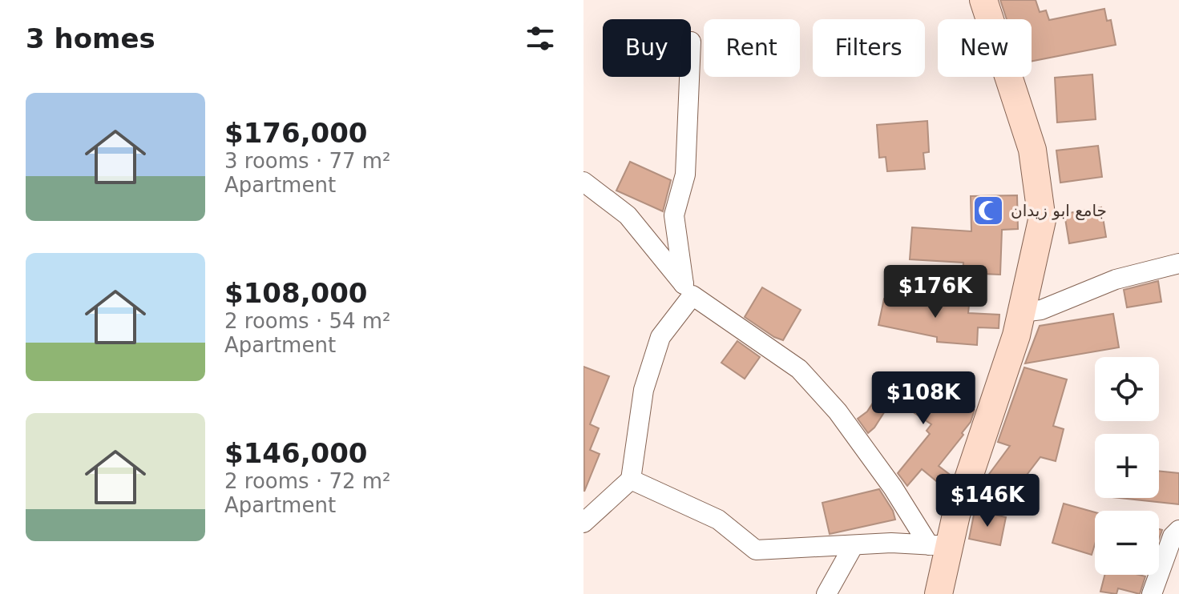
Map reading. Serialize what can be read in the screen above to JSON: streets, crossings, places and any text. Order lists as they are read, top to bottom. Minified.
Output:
{"places":{"mosque":["جامع ابو زيدان"]},"page":{"heading":"3 homes","chip":["Buy","Rent","Filters","New"],"list":[{"name":"$176,000","note":"3 rooms · 77 m² · Apartment"},{"name":"$108,000","note":"2 rooms · 54 m² · Apartment"},{"name":"$146,000","note":"2 rooms · 72 m² · Apartment"}],"price":["$176K","$108K","$146K"],"map_buttons":["+","−"]}}
